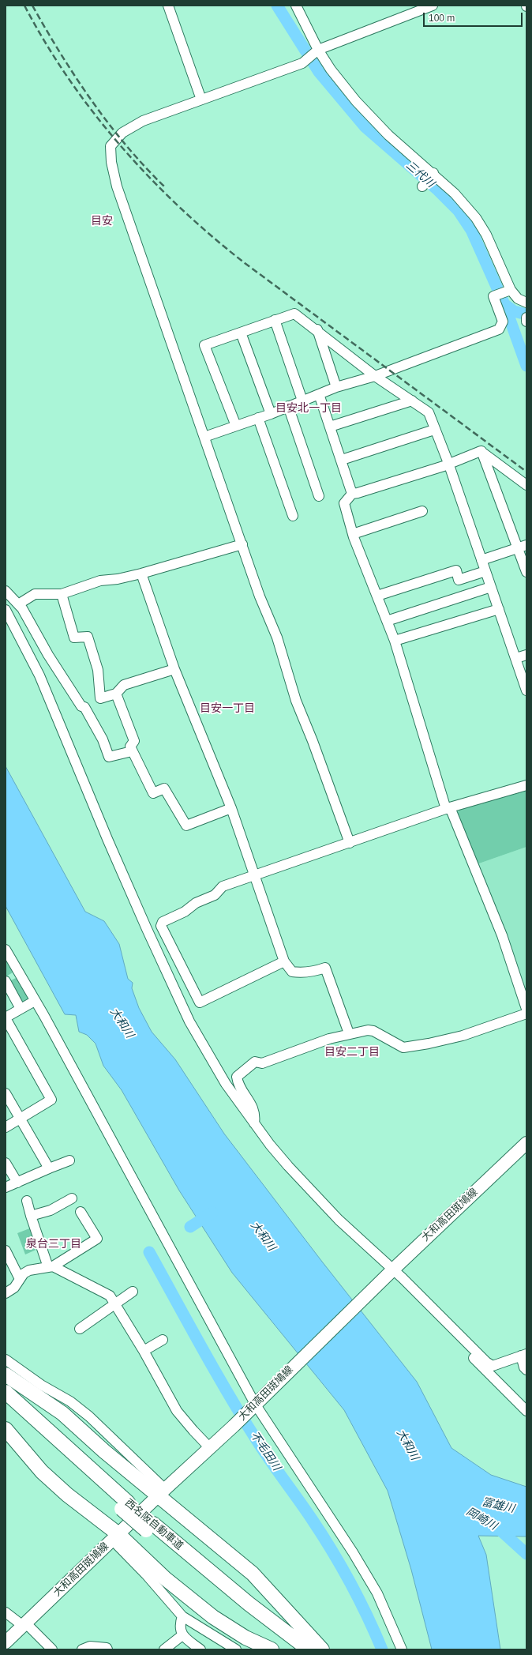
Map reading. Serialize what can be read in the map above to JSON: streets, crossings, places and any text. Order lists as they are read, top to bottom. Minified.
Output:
{"streets":{"highway":["西名阪自動車道"],"main road":["大和高田斑鳩線"]},"districts":["目安","目安北一丁目","目安一丁目","目安二丁目","泉台三丁目"],"water":["三代川","大和川","不毛田川","富雄川","岡崎川"],"scale_bar":"100 m"}
